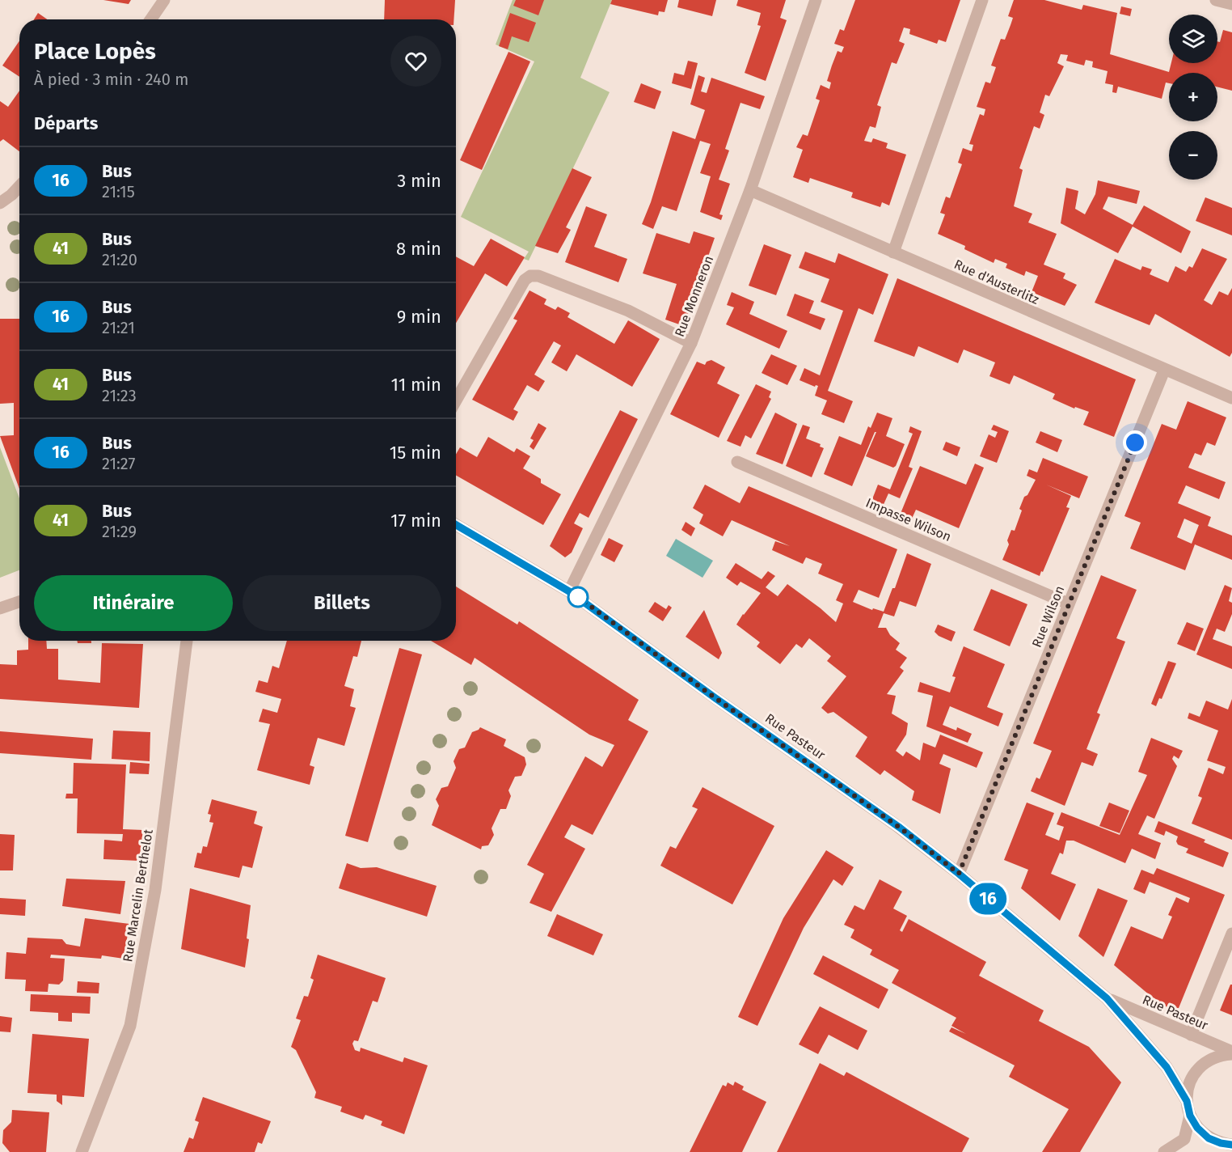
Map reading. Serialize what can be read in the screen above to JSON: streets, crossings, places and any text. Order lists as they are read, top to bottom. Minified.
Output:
{"streets":{"street":["Rue d'Austerlitz","Rue Monneron","Impasse Wilson","Rue Wilson","Rue Pasteur","Rue Marcelin Berthelot"]},"crossings":[["Rue d'Austerlitz","Rue Monneron"],["Rue d'Austerlitz","Rue Wilson"],["Rue Monneron","Rue Pasteur"],["Impasse Wilson","Rue Wilson"],["Rue Wilson","Rue Pasteur"]],"lines":["bus line 16"],"page":{"on_map":"16","map_buttons":["+","−"],"heading":[["Place Lopès","À pied · 3 min · 240 m"],"Départs"],"list":[{"mark":"16","name":"Bus","note":"21:15","value":"3 min"},{"mark":"41","name":"Bus","note":"21:20","value":"8 min"},{"mark":"16","name":"Bus","note":"21:21","value":"9 min"},{"mark":"41","name":"Bus","note":"21:23","value":"11 min"},{"mark":"16","name":"Bus","note":"21:27","value":"15 min"},{"mark":"41","name":"Bus","note":"21:29","value":"17 min"}],"buttons":["Itinéraire","Billets"]}}
